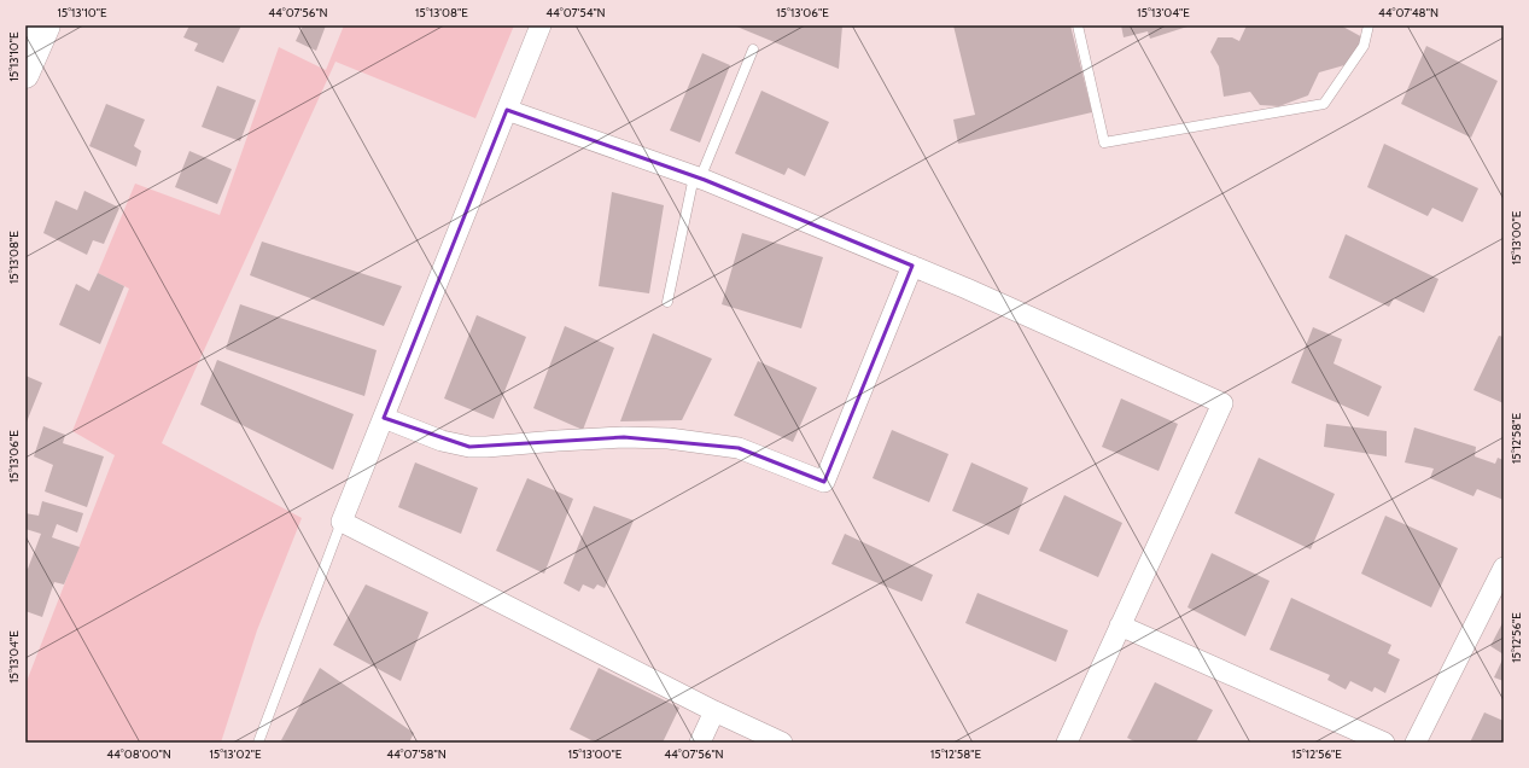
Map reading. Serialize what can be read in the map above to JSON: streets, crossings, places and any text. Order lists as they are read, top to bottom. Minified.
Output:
{"coordinates":["15°13'10\"E","44°07'56\"N","15°13'08\"E","44°07'54\"N","15°13'06\"E","15°13'04\"E","44°07'48\"N","15°13'00\"E","15°12'58\"E","15°12'56\"E","44°08'00\"N","15°13'02\"E","44°07'58\"N"]}
